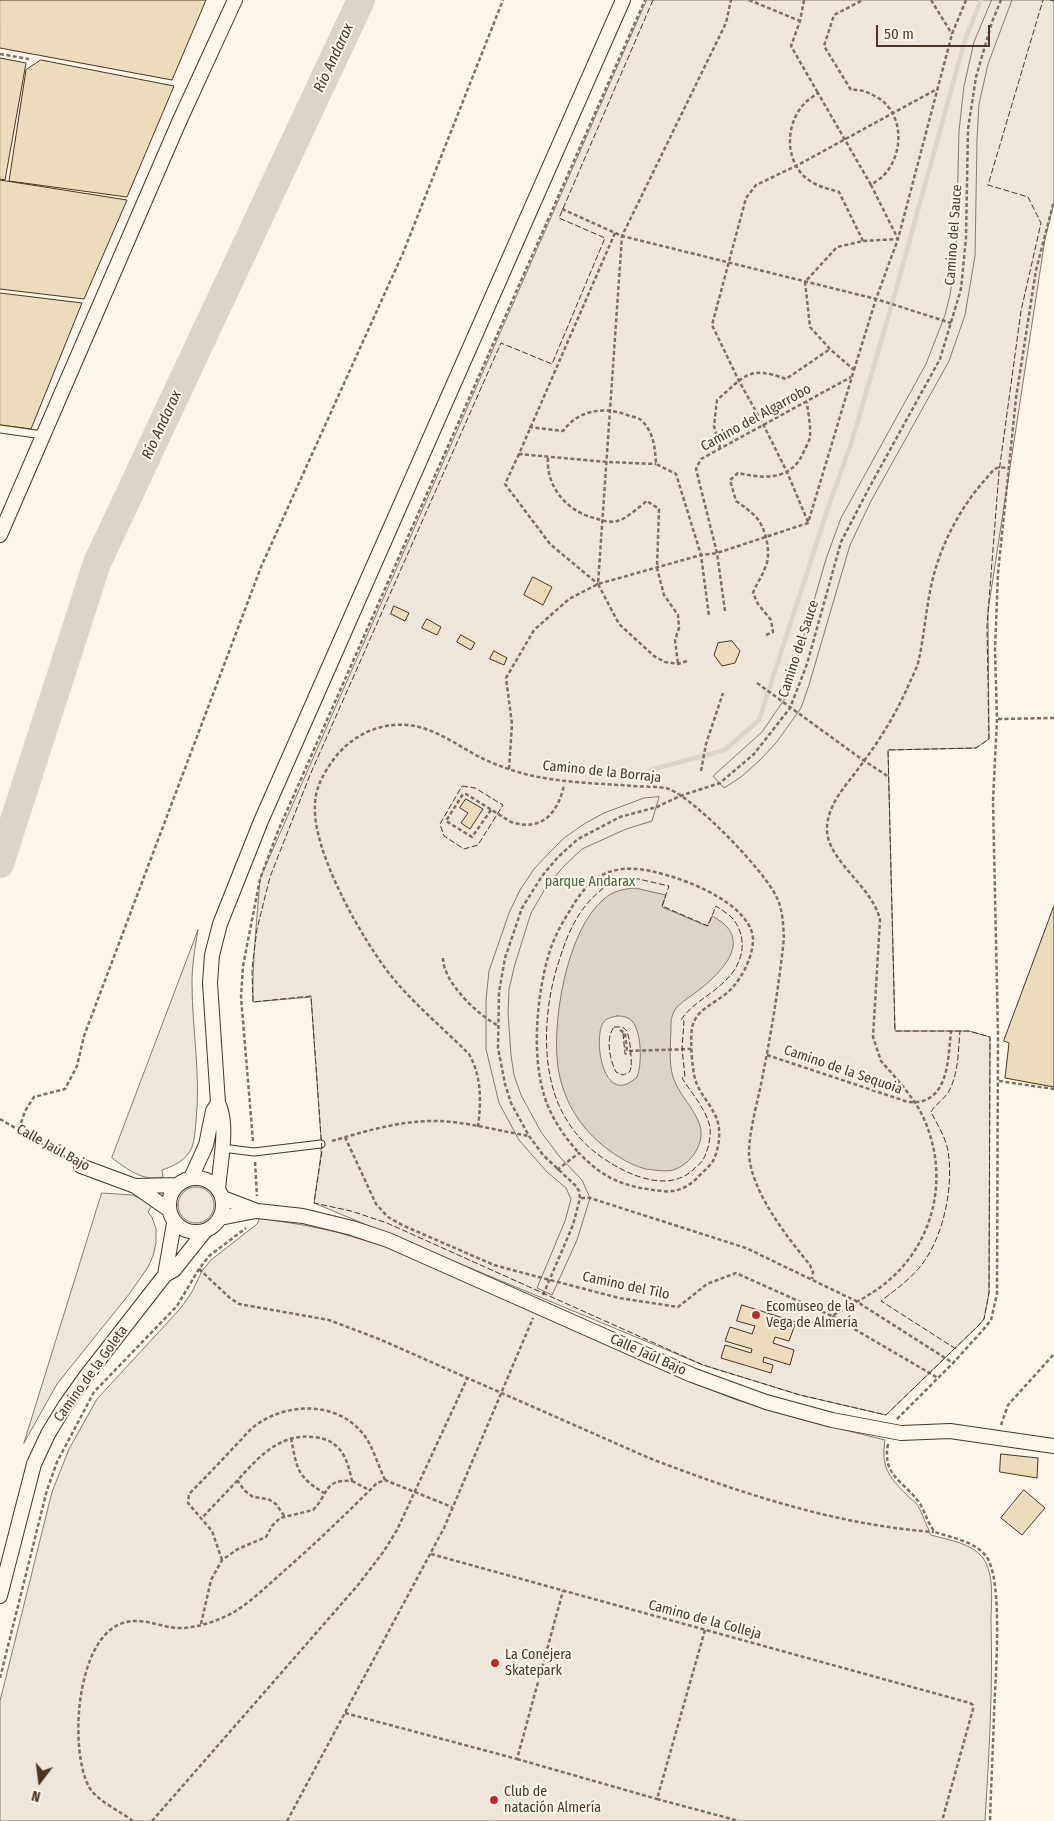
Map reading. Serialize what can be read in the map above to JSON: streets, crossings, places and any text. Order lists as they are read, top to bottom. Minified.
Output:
{"streets":{"street":["Calle Jaúl Bajo","Camino de la Goleta"],"path":["Camino del Sauce","Camino del Algarrobo","Camino de la Borraja","Camino de la Sequoia","Camino del Tilo","Camino de la Colleja"]},"crossings":[["Camino del Sauce","Camino de la Borraja"],["Camino de la Borraja","Camino de la Sequoia"],["Calle Jaúl Bajo","Camino de la Goleta"]],"water":["Río Andarax"],"parks":["parque Andarax"],"places":["Ecomuseo de la Vega de Almería","La Conejera Skatepark","Club de natación Almería"],"scale_bar":"50 m","north":"bottom"}
